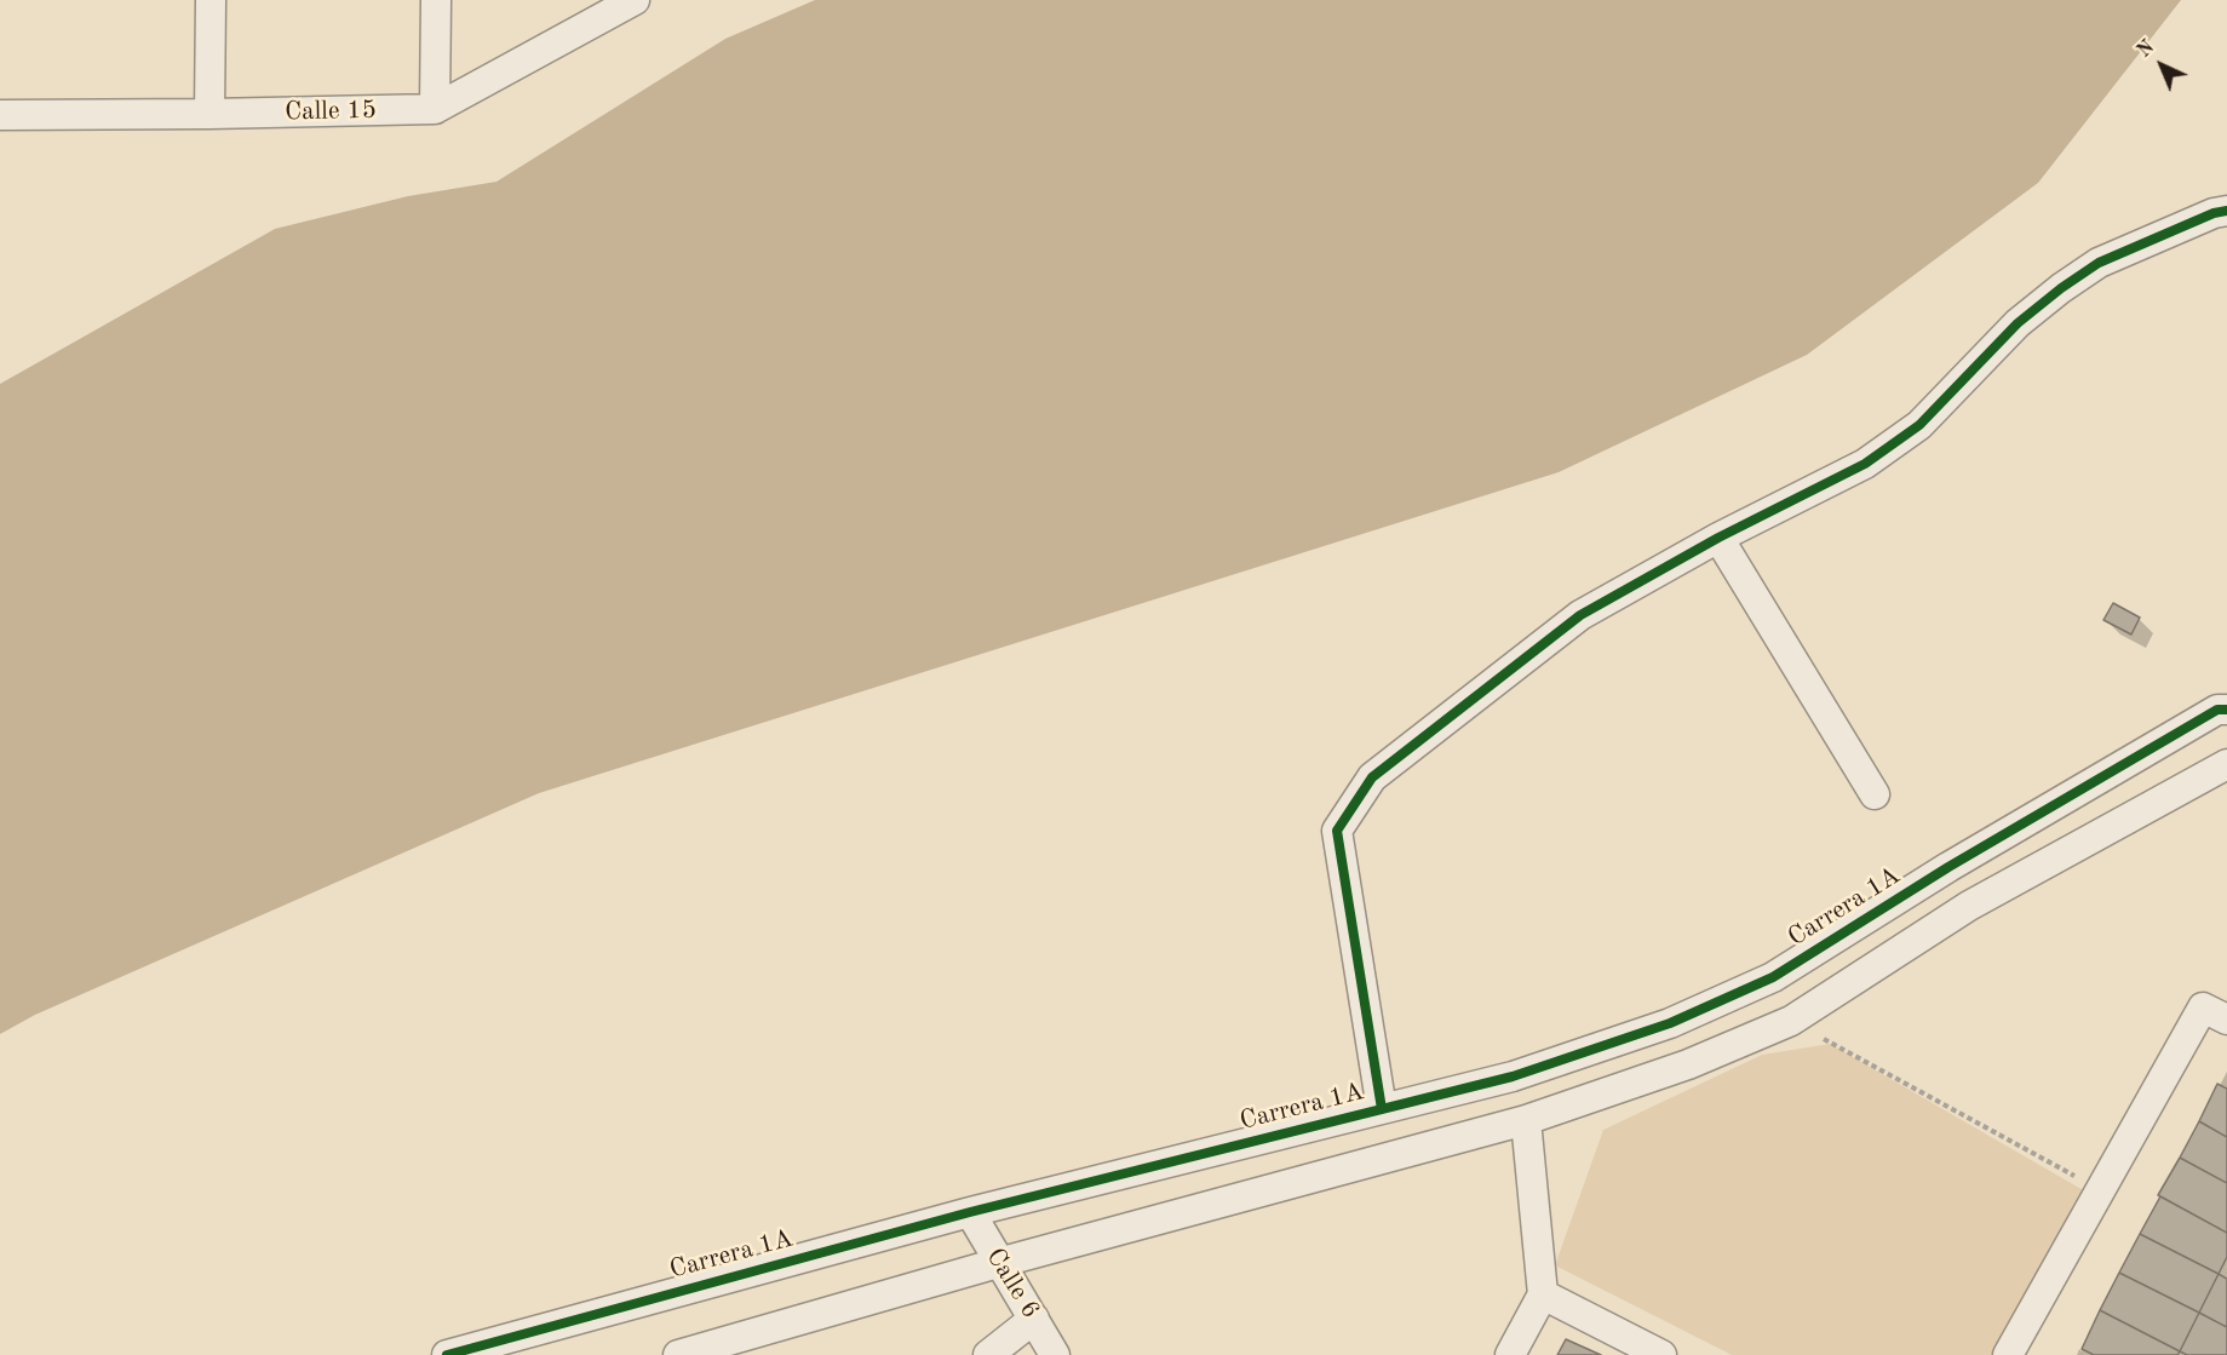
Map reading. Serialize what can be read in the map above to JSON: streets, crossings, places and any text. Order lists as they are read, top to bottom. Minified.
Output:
{"streets":{"street":["Calle 15","Carrera 1A","Calle 6"]},"crossings":[["Carrera 1A","Calle 6"]],"north":"top left"}
